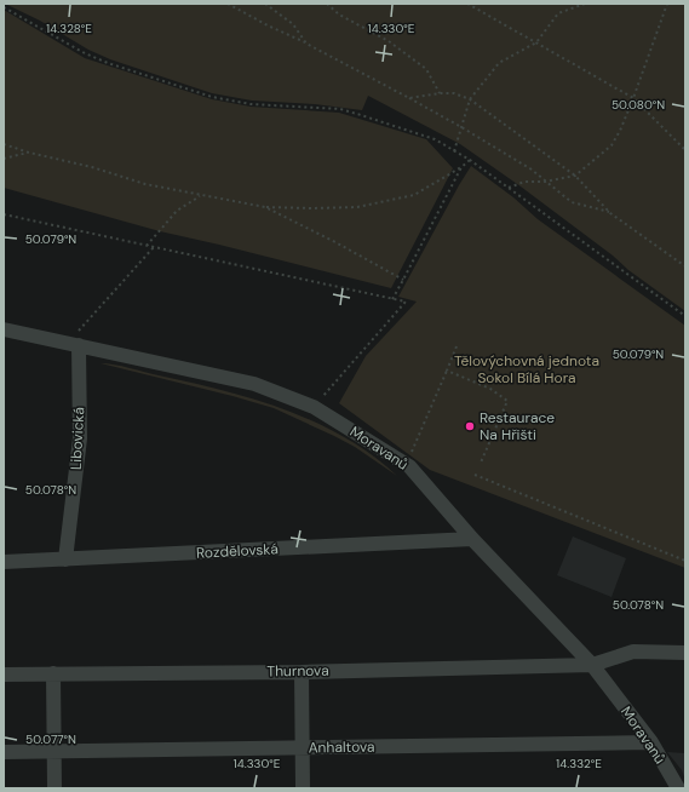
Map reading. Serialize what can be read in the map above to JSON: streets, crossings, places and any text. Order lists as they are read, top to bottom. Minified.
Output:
{"streets":{"street":["Libovická","Moravanů","Rozdělovská","Thurnova","Anhaltova"]},"crossings":[["Libovická","Moravanů"],["Libovická","Rozdělovská"],["Moravanů","Rozdělovská"],["Moravanů","Thurnova"],["Moravanů","Anhaltova"]],"parks":["Tělovýchovná jednota Sokol Bílá Hora"],"places":["Restaurace Na Hřišti"],"coordinates":["14.328°E","14.330°E","50.080°N","50.079°N","50.078°N","50.077°N","14.332°E"]}
